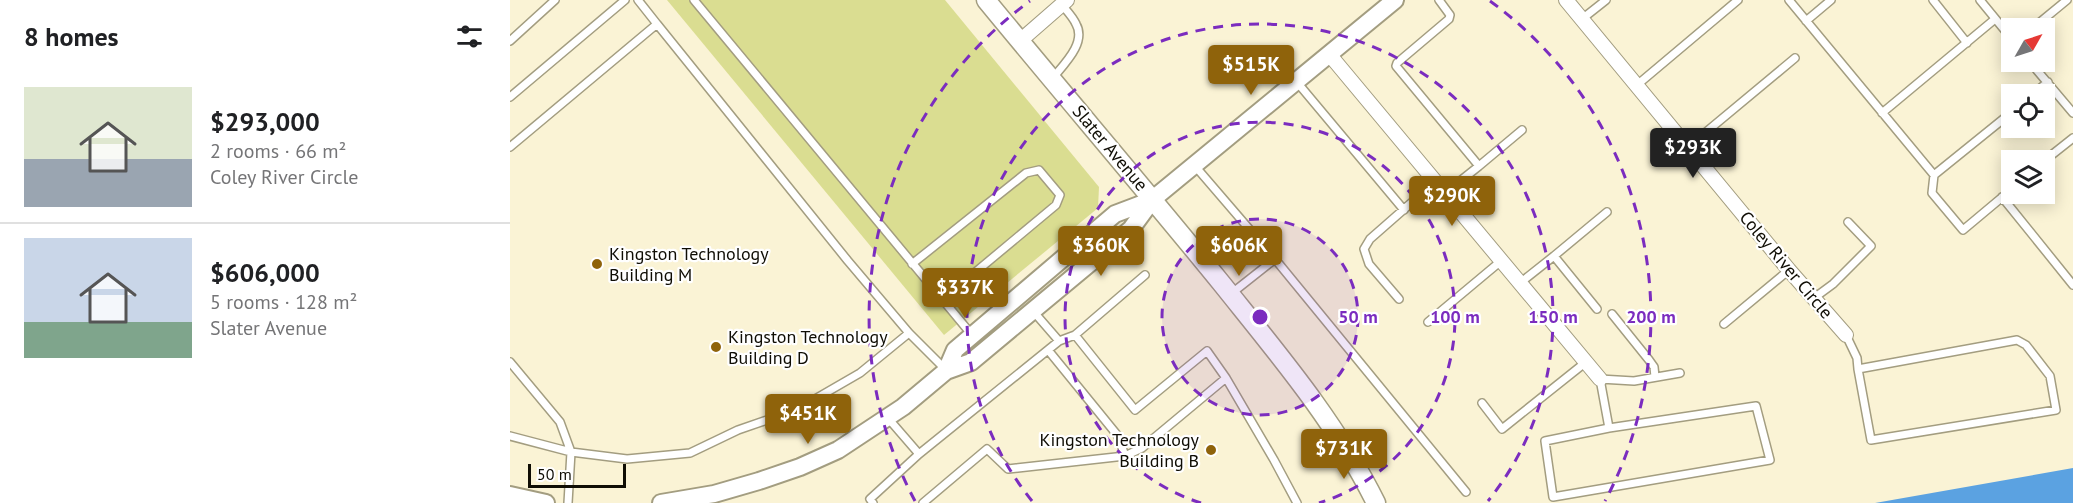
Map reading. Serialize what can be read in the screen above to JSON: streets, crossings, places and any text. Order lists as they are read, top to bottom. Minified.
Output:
{"streets":{"main road":["Slater Avenue"],"street":["Coley River Circle"]},"places":["Kingston Technology Building M","Kingston Technology Building D","Kingston Technology Building B"],"scale_bar":"50 m","north":"top right","page":{"heading":"8 homes","price":["$515K","$293K","$290K","$360K","$606K","$337K","$451K","$731K"],"list":[{"name":"$293,000","note":"2 rooms · 66 m² · Coley River Circle"},{"name":"$606,000","note":"5 rooms · 128 m² · Slater Avenue"}],"scale":"50 m"},"rings":["50 m","100 m","150 m","200 m"]}
